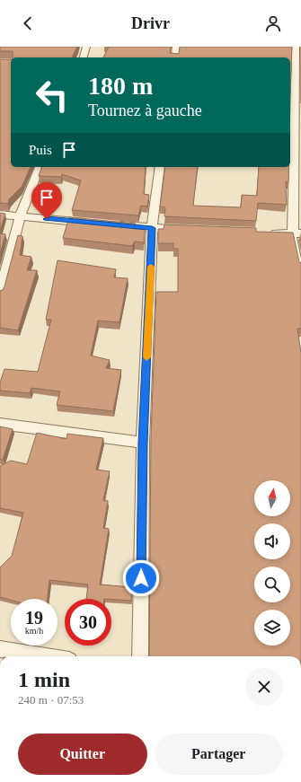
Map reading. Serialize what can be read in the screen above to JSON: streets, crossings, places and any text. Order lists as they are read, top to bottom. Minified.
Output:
{"north":"top","page":{"header":"Drivr","turn":["180 m","Tournez à gauche"],"then":"Puis","speed":"19 km/h","limit":"30","heading":["1 min","240 m · 07:53"],"buttons":["Quitter","Partager"]}}
